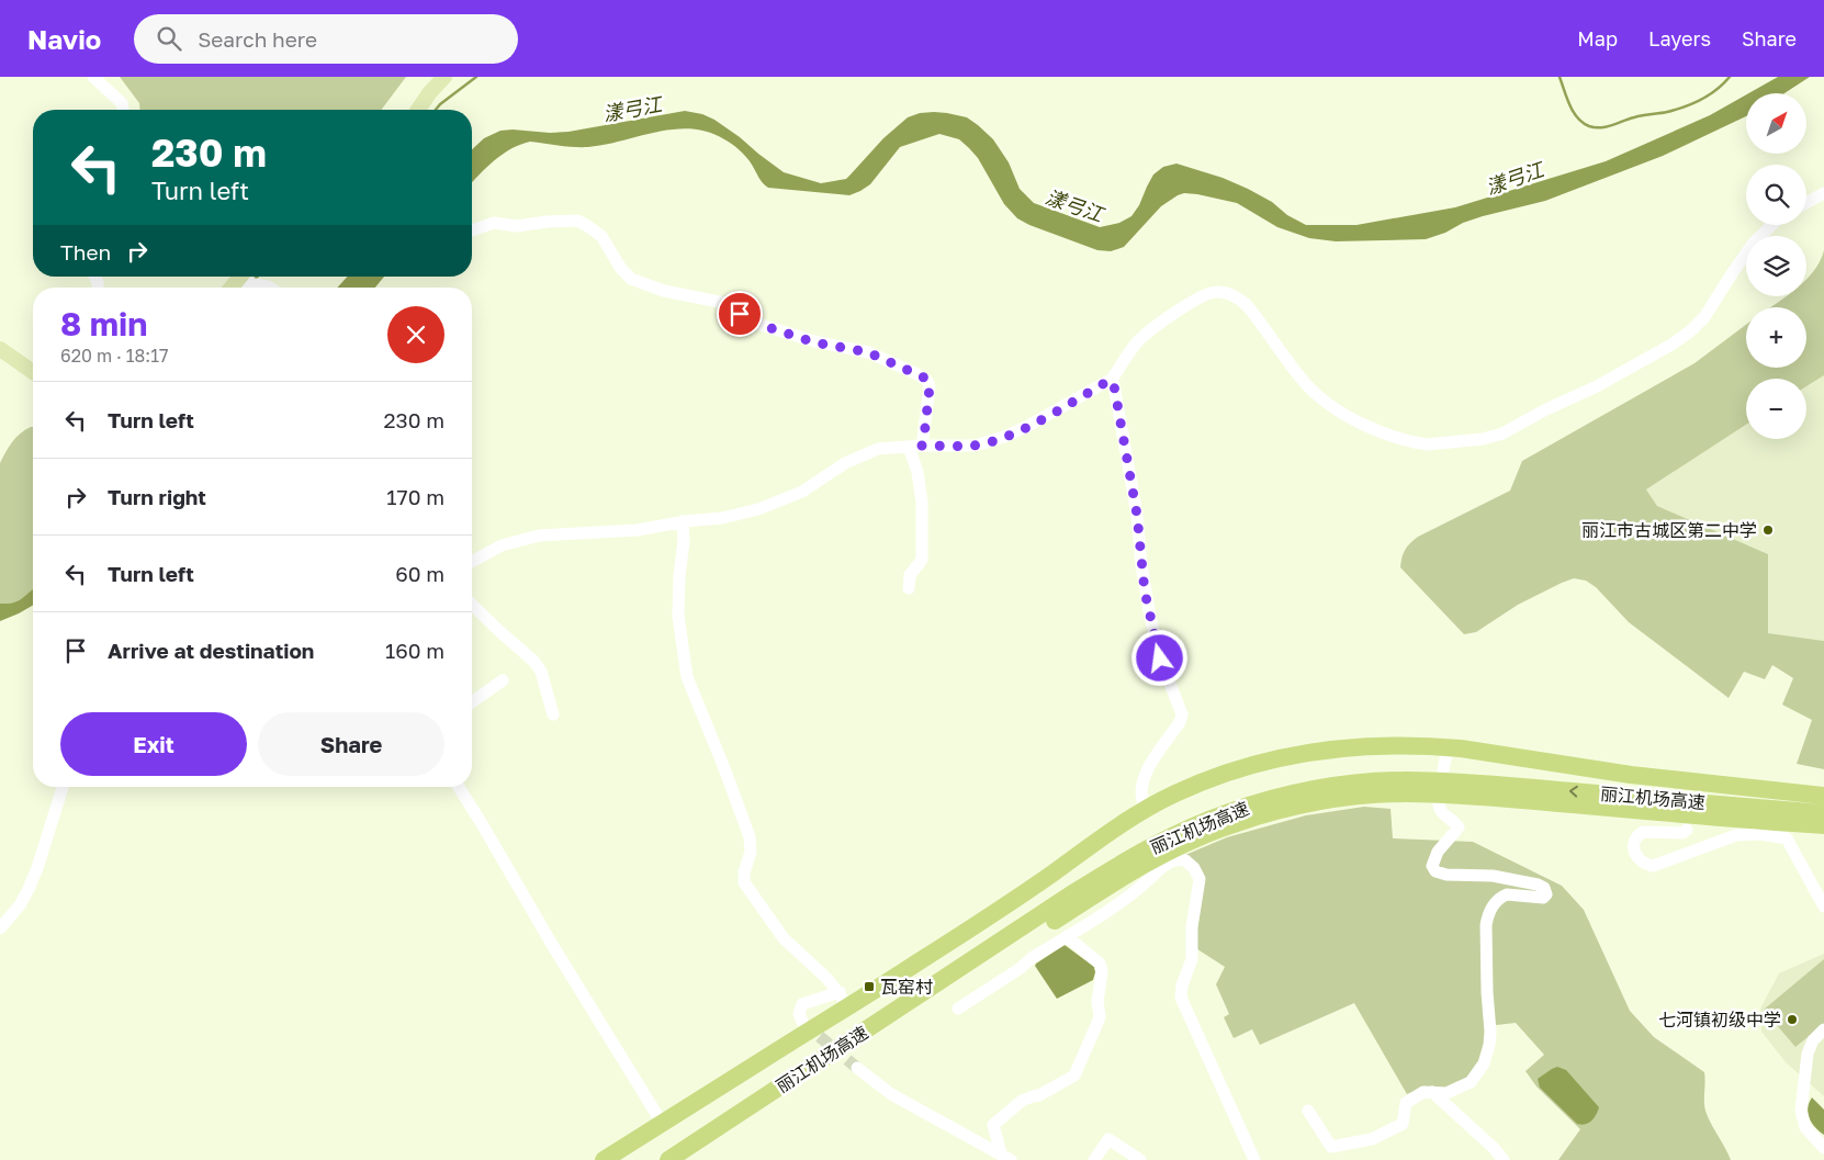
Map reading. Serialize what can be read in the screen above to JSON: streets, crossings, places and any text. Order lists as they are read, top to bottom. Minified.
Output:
{"streets":{"highway":["丽江机场高速"]},"water":["漾弓江"],"places":{"other":["丽江市古城区第二中学","七河镇初级中学"],"transit":["瓦窑村"]},"north":"top right","page":{"header":"Navio","search":"Search here","nav":["Map","Layers","Share"],"map_buttons":["+","−"],"turn":["230 m","Turn left"],"then":"Then","heading":["8 min","620 m · 18:17"],"list":[{"name":"Turn left","value":"230 m"},{"name":"Turn right","value":"170 m"},{"name":"Turn left","value":"60 m"},{"name":"Arrive at destination","value":"160 m"}],"buttons":["Exit","Share"]}}
